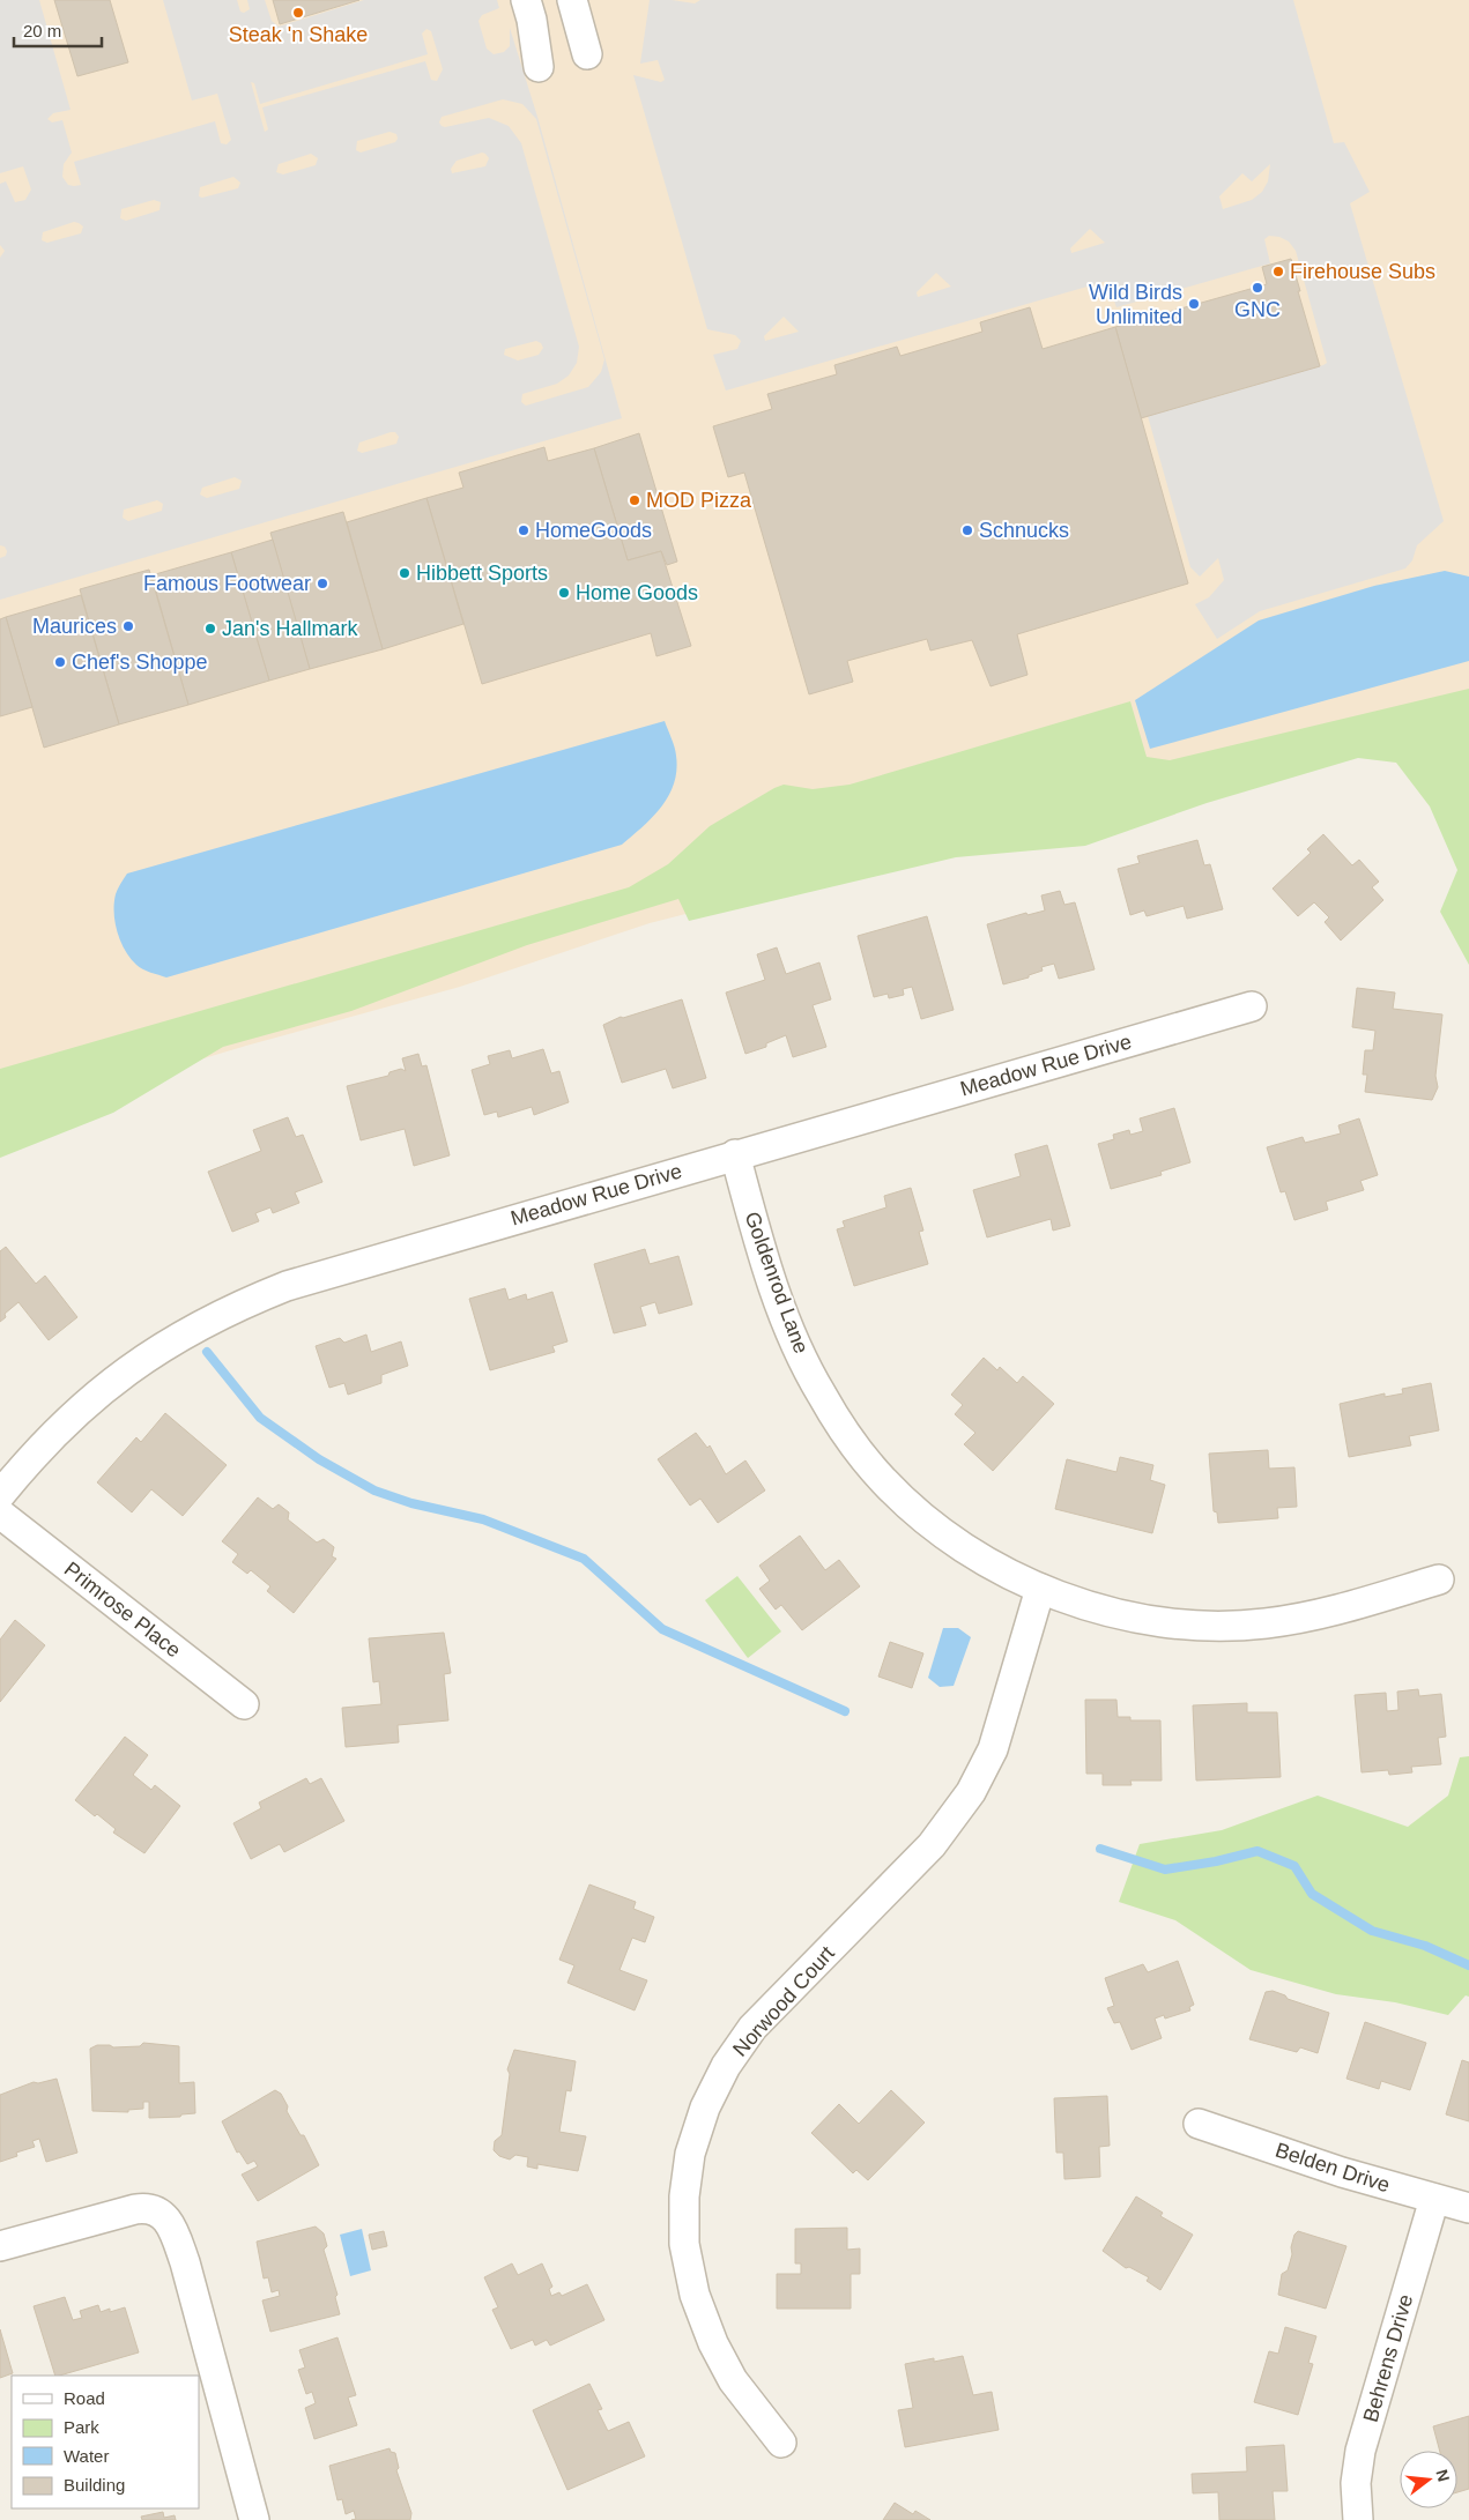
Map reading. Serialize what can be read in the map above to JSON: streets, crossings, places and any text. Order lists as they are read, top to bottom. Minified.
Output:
{"streets":{"street":["Meadow Rue Drive","Goldenrod Lane","Primrose Place","Norwood Court","Belden Drive","Behrens Drive"]},"crossings":[["Meadow Rue Drive","Goldenrod Lane"],["Goldenrod Lane","Norwood Court"],["Belden Drive","Behrens Drive"]],"places":["Steak 'n Shake","Firehouse Subs","GNC","Wild Birds Unlimited","MOD Pizza","HomeGoods","Schnucks","Hibbett Sports","Famous Footwear","Home Goods","Maurices","Jan's Hallmark","Chef's Shoppe"],"legend":["Road","Park","Water","Building"],"scale_bar":"20 m","north":"right"}
